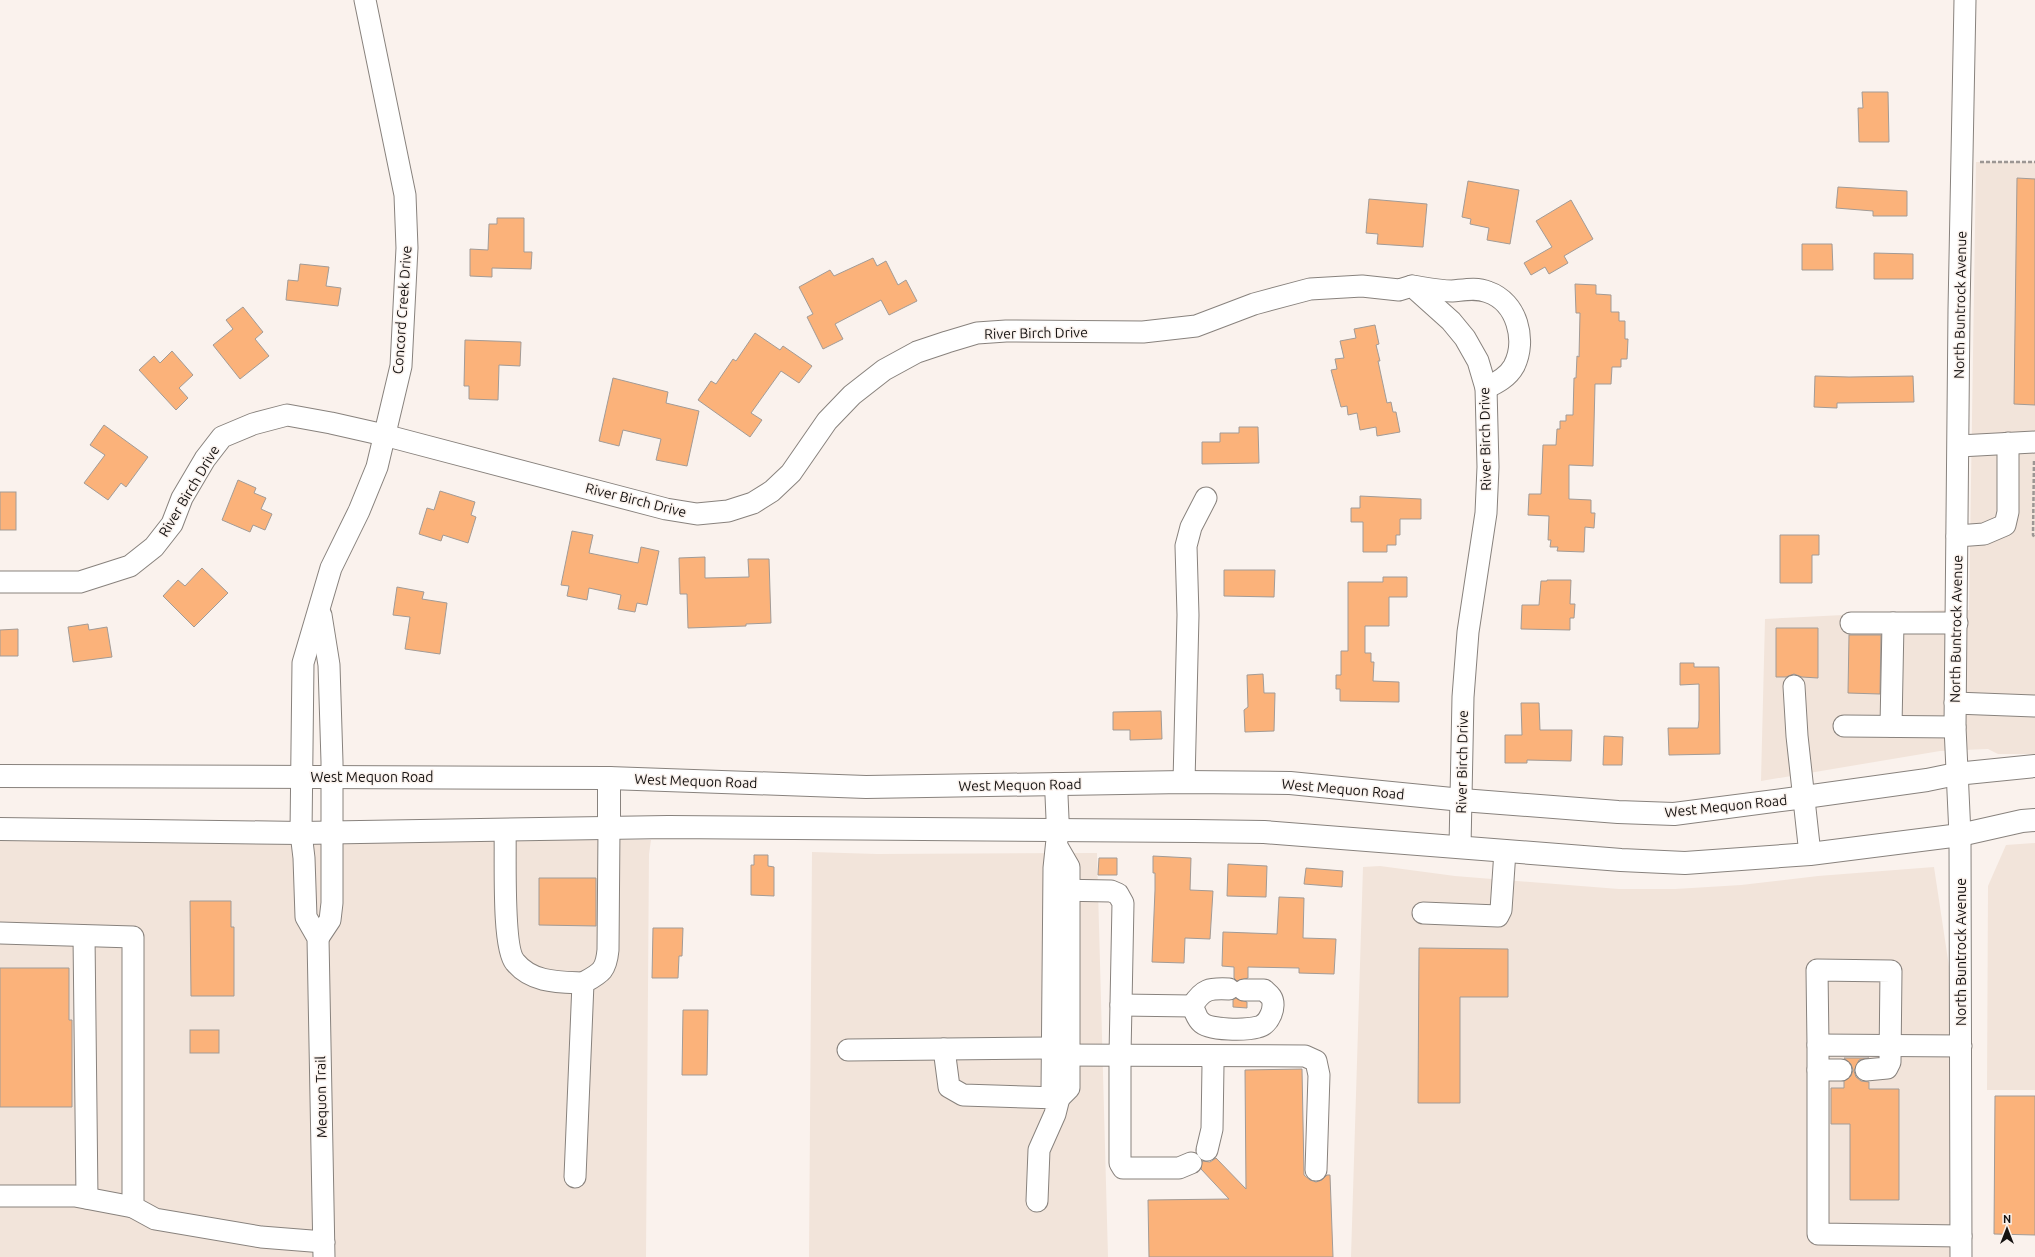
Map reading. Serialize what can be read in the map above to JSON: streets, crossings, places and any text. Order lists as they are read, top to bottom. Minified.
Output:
{"streets":{"main road":["West Mequon Road"],"street":["North Buntrock Avenue","Concord Creek Drive","River Birch Drive","Mequon Trail"]},"crossings":[["North Buntrock Avenue","West Mequon Road"],["Concord Creek Drive","River Birch Drive"],["Concord Creek Drive","West Mequon Road"],["Concord Creek Drive","Mequon Trail"],["River Birch Drive","West Mequon Road"]],"north":"top"}
